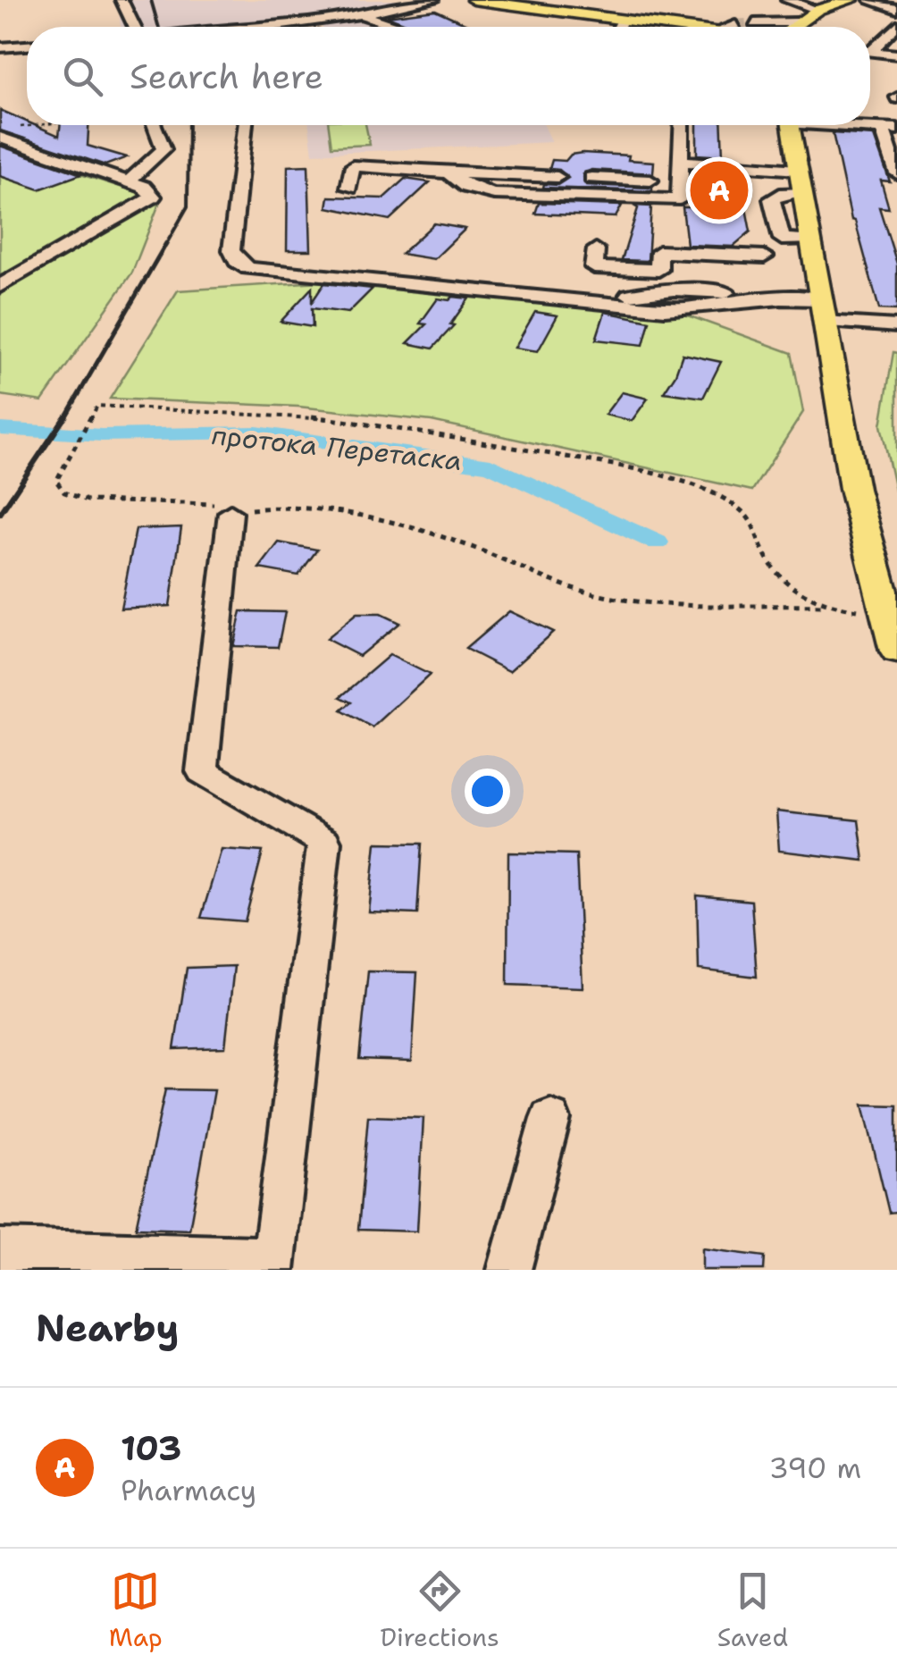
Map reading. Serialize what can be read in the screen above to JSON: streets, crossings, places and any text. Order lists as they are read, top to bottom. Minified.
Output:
{"water":["протока Перетаска"],"page":{"search":"Search here","pins":"A","heading":"Nearby","list":[{"mark":"A","name":"103","note":"Pharmacy","value":"390 m"}],"nav":["Map","Directions","Saved"]}}
